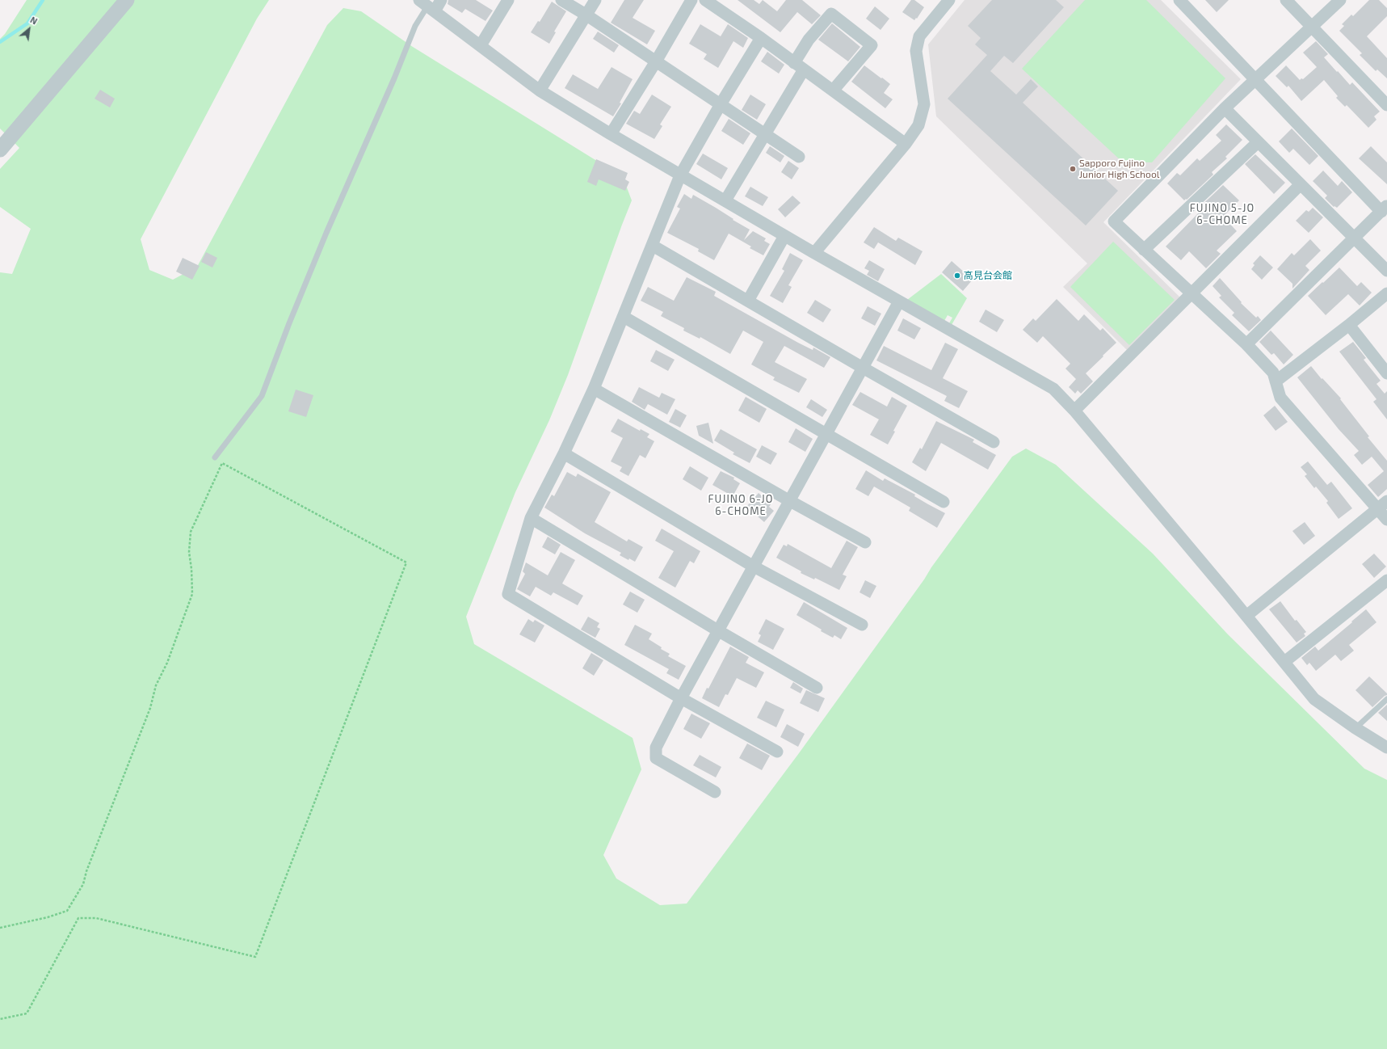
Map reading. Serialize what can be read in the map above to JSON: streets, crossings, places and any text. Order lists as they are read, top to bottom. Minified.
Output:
{"districts":["FUJINO 5-JO 6-CHOME","FUJINO 6-JO 6-CHOME"],"places":["Sapporo Fujino Junior High School","高見台会館"],"north":"top right"}
